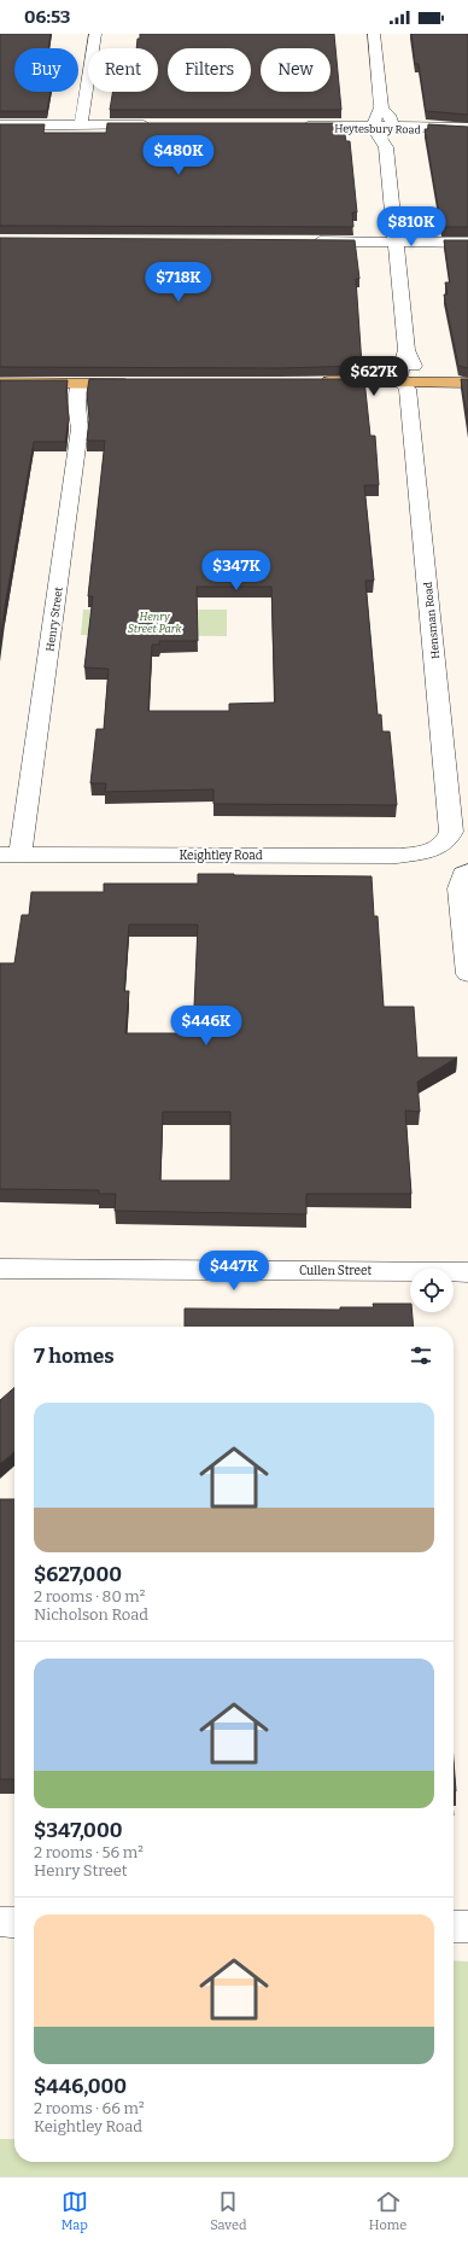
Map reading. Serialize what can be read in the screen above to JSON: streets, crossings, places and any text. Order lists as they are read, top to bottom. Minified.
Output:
{"streets":{"street":["Heytesbury Road","Henry Street","Hensman Road","Keightley Road","Cullen Street"]},"crossings":[["Heytesbury Road","Hensman Road"],["Henry Street","Keightley Road"],["Hensman Road","Keightley Road"]],"parks":["Henry Street Park"],"page":{"status":"06:53","chip":["Buy","Rent","Filters","New"],"price":["$480K","$810K","$718K","$627K","$347K","$446K","$447K"],"heading":"7 homes","list":[{"name":"$627,000","note":"2 rooms · 80 m² · Nicholson Road"},{"name":"$347,000","note":"2 rooms · 56 m² · Henry Street"},{"name":"$446,000","note":"2 rooms · 66 m² · Keightley Road"}],"tabs":["Map","Saved","Home"]}}
